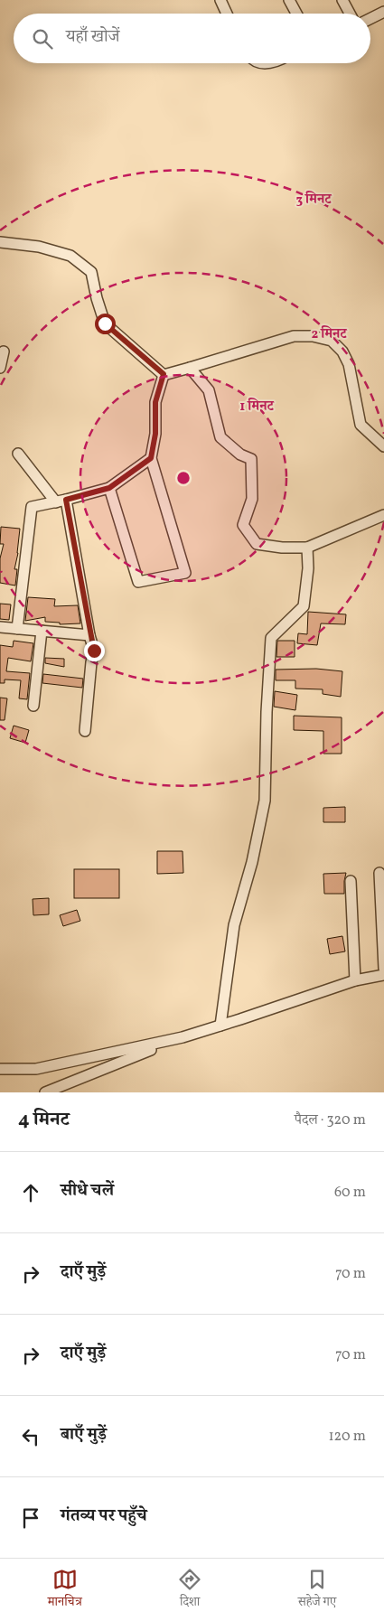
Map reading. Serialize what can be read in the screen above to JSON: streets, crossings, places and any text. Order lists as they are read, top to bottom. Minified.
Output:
{"page":{"search":"यहाँ खोजें","heading":["4 मिनट","पैदल · 320 m"],"list":[["सीधे चलें","60 m"],["दाएँ मुड़ें","70 m"],["दाएँ मुड़ें","70 m"],["बाएँ मुड़ें","120 m"],"गंतव्य पर पहुँचे"],"nav":["मानचित्र","दिशा","सहेजे गए"]},"rings":["3 मिनट","2 मिनट","1 मिनट"]}
